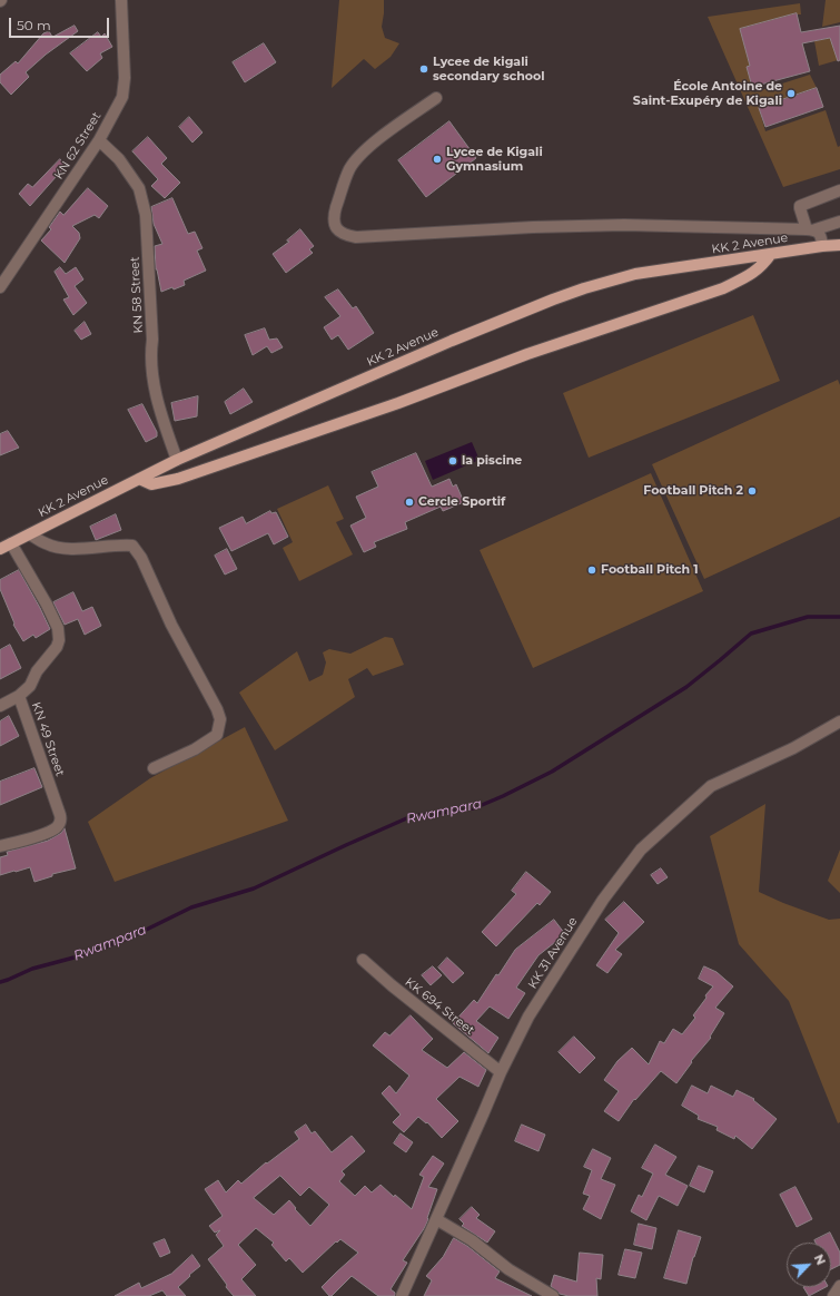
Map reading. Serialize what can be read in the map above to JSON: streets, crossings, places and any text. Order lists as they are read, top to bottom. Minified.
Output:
{"streets":{"main road":["KK 2 Avenue"],"street":["KN 62 Street","KN 58 Street","KN 49 Street","KK 31 Avenue","KK 694 Street"]},"crossings":[["KN 62 Street","KN 58 Street"],["KK 2 Avenue","KN 58 Street"],["KK 2 Avenue","KN 49 Street"],["KK 31 Avenue","KK 694 Street"]],"water":["Rwampara"],"places":["Lycee de kigali secondary school","École Antoine de Saint-Exupéry de Kigali","Lycee de Kigali Gymnasium","la piscine","Football Pitch 2","Cercle Sportif","Football Pitch 1"],"scale_bar":"50 m","north":"top right"}
